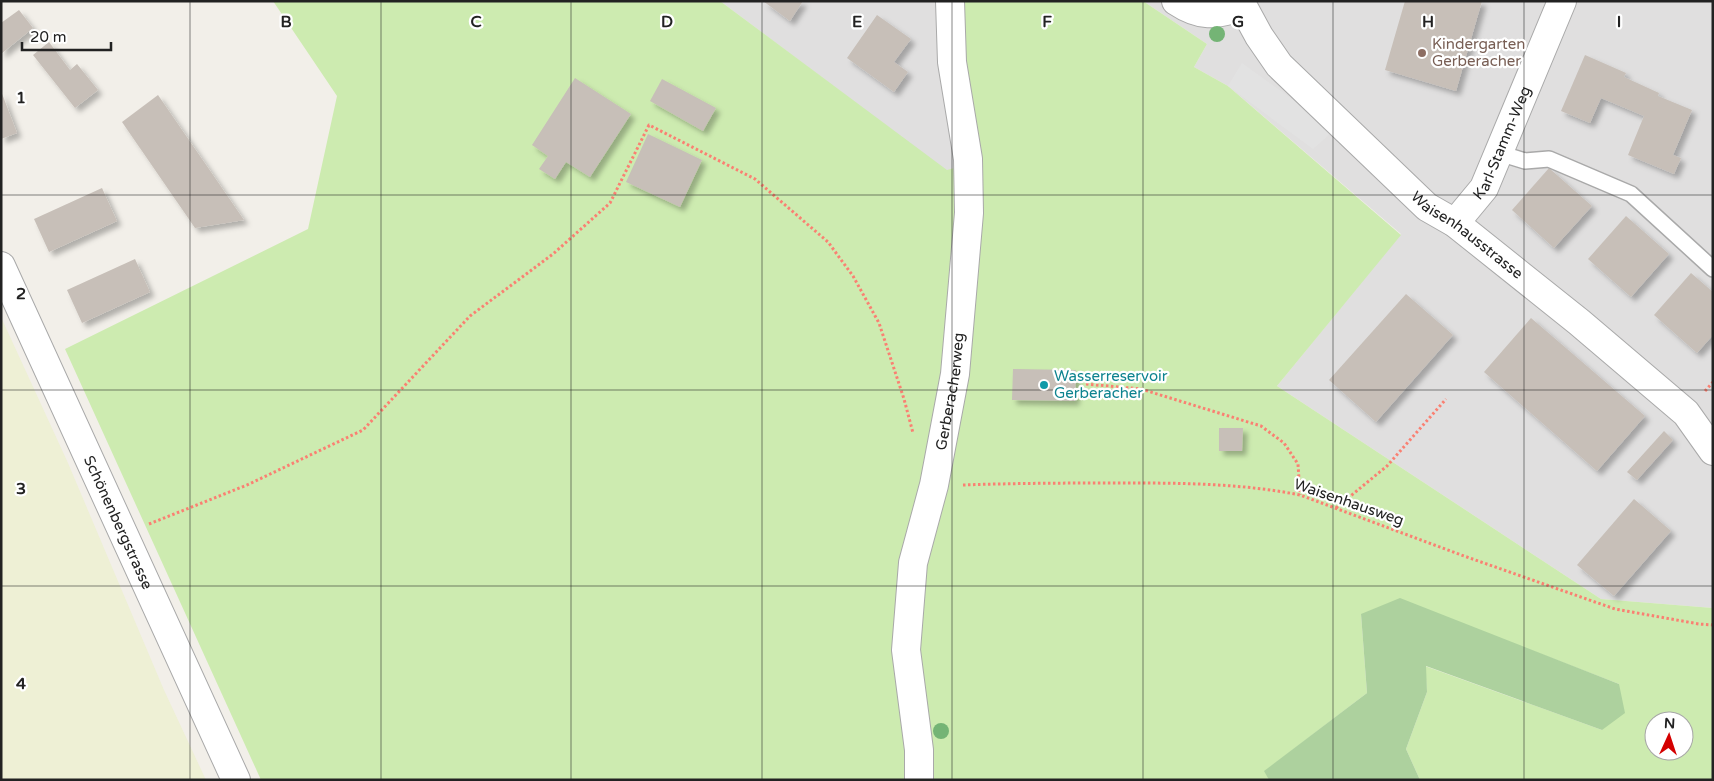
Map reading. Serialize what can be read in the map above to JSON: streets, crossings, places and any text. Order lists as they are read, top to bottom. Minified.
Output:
{"streets":{"street":["Karl-Stamm-Weg","Waisenhausstrasse","Gerberacherweg","Schönenbergstrasse"],"path":["Waisenhausweg"]},"crossings":[["Karl-Stamm-Weg","Waisenhausstrasse"],["Gerberacherweg","Waisenhausweg"]],"places":["Kindergarten Gerberacher","Wasserreservoir Gerberacher"],"scale_bar":"20 m","north":"top","grid":{"columns":["B","C","D","E","F","G","H","I"],"rows":["1","2","3","4"]}}
